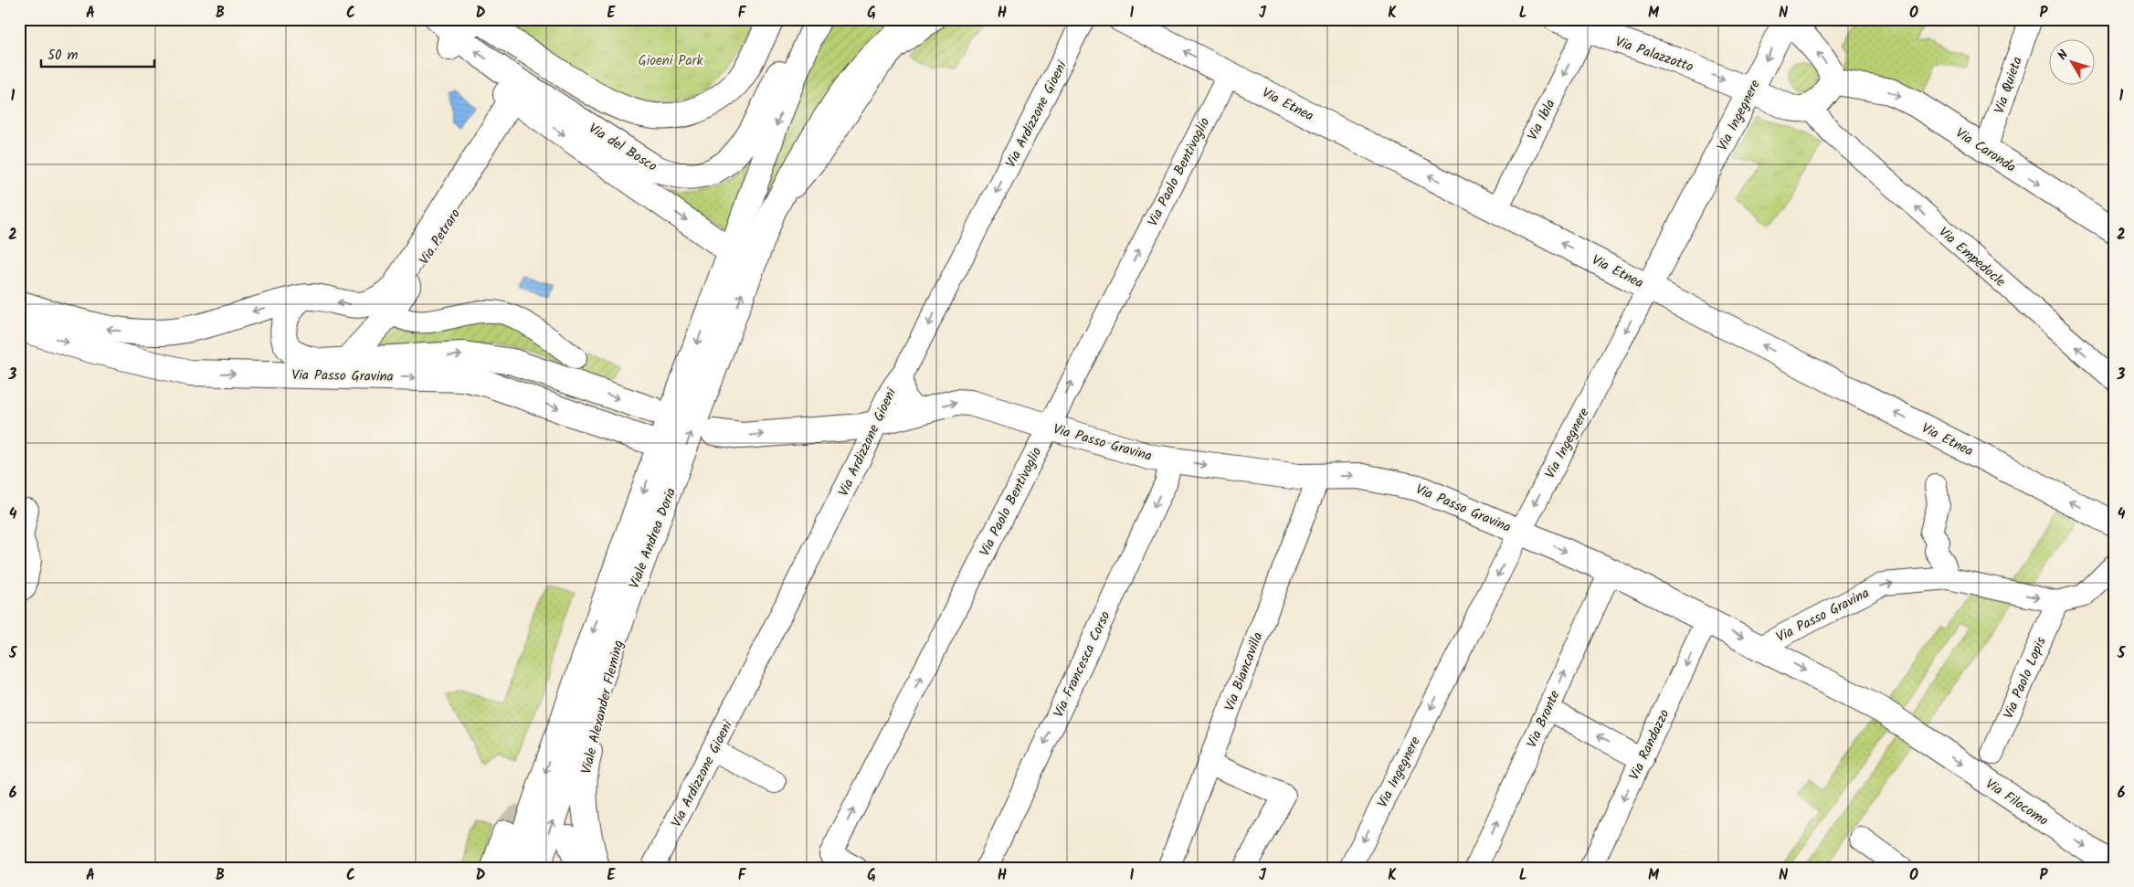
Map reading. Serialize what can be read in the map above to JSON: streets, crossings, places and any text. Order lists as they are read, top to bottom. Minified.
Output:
{"streets":{"main road":["Via Palazzotto","Via Etnea","Via Ingegnere","Via del Bosco","Via Caronda","Via Petraro","Via Passo Gravina","Viale Andrea Doria","Viale Alexander Fleming","Via Filocomo"],"street":["Via Quieta","Via Ardizzone Gioeni","Via Ibla","Via Paolo Bentivoglio","Via Empedocle","Via Francesca Corso","Via Biancavilla","Via Paolo Lopis","Via Bronte","Via Randazzo"]},"crossings":[["Via Palazzotto","Via Ingegnere"],["Via Palazzotto","Via Ibla"],["Via Palazzotto","Via Empedocle"],["Via Quieta","Via Caronda"],["Via Etnea","Via Ingegnere"],["Via Etnea","Via Ibla"],["Via Etnea","Via Paolo Bentivoglio"],["Via Ardizzone Gioeni","Via Passo Gravina"],["Via Ingegnere","Via Passo Gravina"],["Via del Bosco","Via Petraro"],["Via del Bosco","Viale Andrea Doria"],["Via Paolo Bentivoglio","Via Passo Gravina"],["Via Petraro","Via Passo Gravina"],["Via Passo Gravina","Viale Andrea Doria"],["Via Passo Gravina","Via Francesca Corso"],["Via Passo Gravina","Via Biancavilla"],["Via Passo Gravina","Via Paolo Lopis"],["Via Passo Gravina","Via Bronte"],["Via Passo Gravina","Via Randazzo"],["Via Passo Gravina","Via Filocomo"],["Viale Andrea Doria","Viale Alexander Fleming"]],"one_way":["Via Palazzotto","Via Etnea","Via Ingegnere","Via Ibla","Via del Bosco","Via Caronda","Via Paolo Bentivoglio","Via Empedocle","Via Passo Gravina","Via Francesca Corso","Via Bronte","Via Randazzo","Via Filocomo"],"parks":["Gioeni Park"],"scale_bar":"50 m","north":"top left","grid":{"columns":["A","B","C","D","E","F","G","H","I","J","K","L","M","N","O","P"],"rows":["1","2","3","4","5","6"]}}
